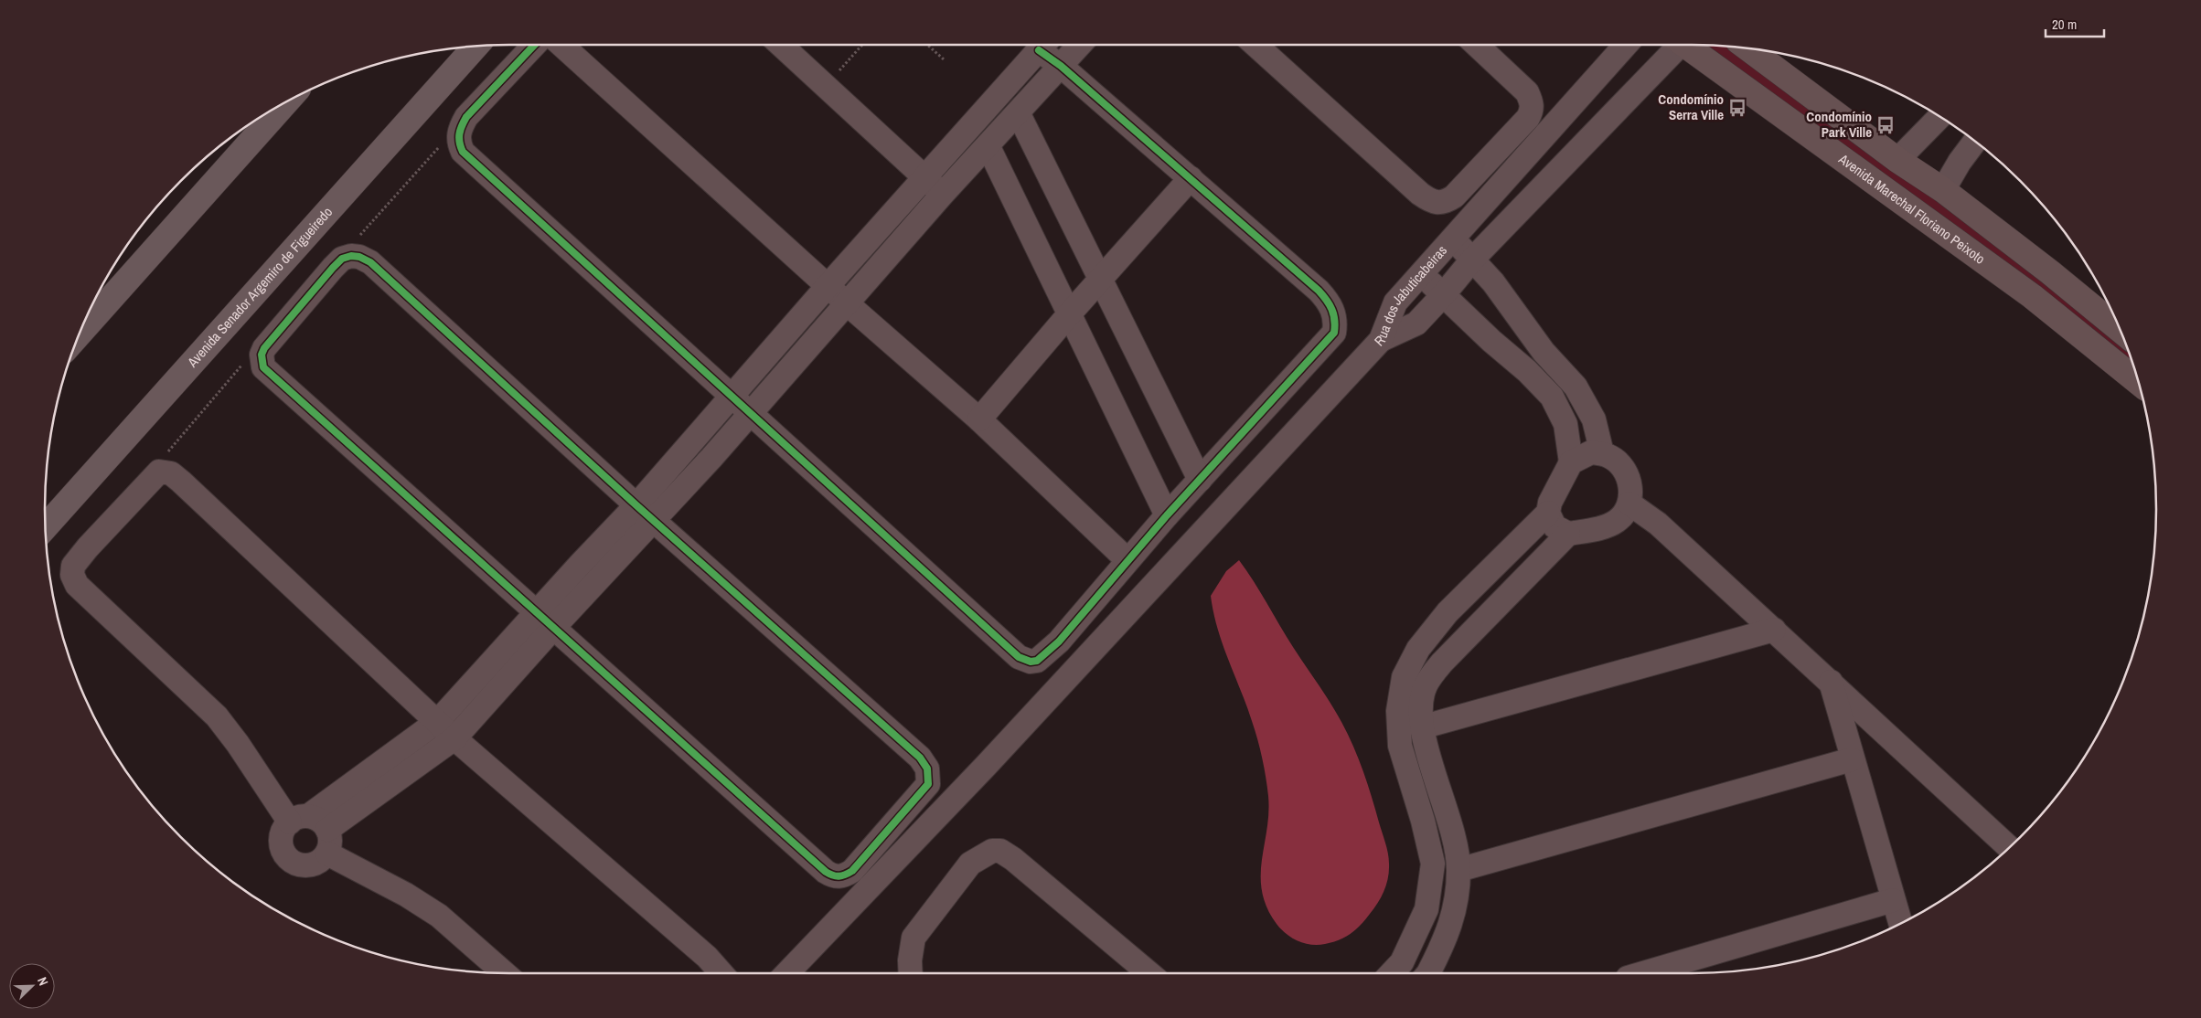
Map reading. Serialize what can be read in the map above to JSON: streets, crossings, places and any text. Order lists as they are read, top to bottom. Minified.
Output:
{"streets":{"highway":["Avenida Senador Argemiro de Figueiredo"],"main road":["Avenida Marechal Floriano Peixoto"],"street":["Rua dos Jabuticabeiras"]},"places":{"bus stop":["Condomínio Serra Ville","Condomínio Park Ville"]},"scale_bar":"20 m","north":"top right"}
